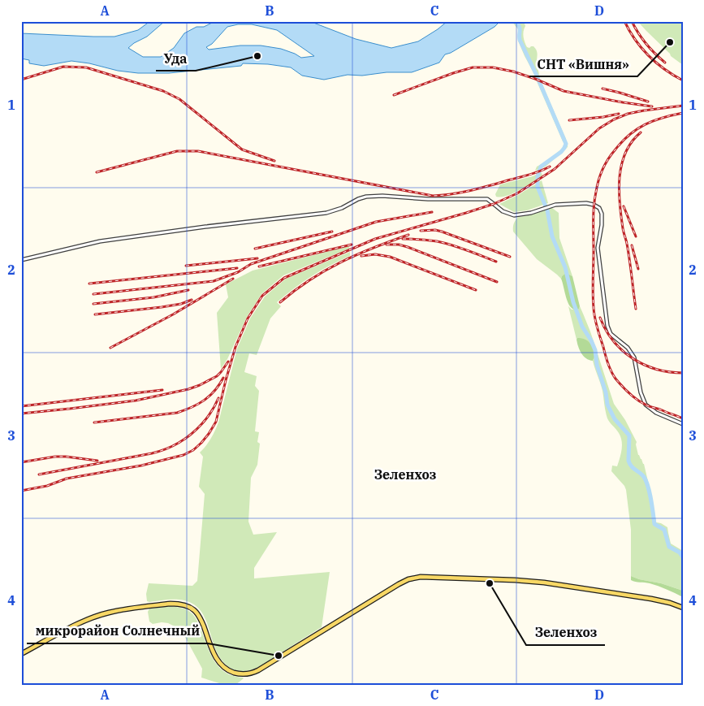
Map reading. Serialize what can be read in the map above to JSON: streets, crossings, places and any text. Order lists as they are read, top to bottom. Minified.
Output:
{"districts":["Зеленхоз"],"places":["СНТ «Вишня»","Уда","Зеленхоз","микрорайон Солнечный"],"grid":{"columns":["A","B","C","D"],"rows":["1","2","3","4"]}}
